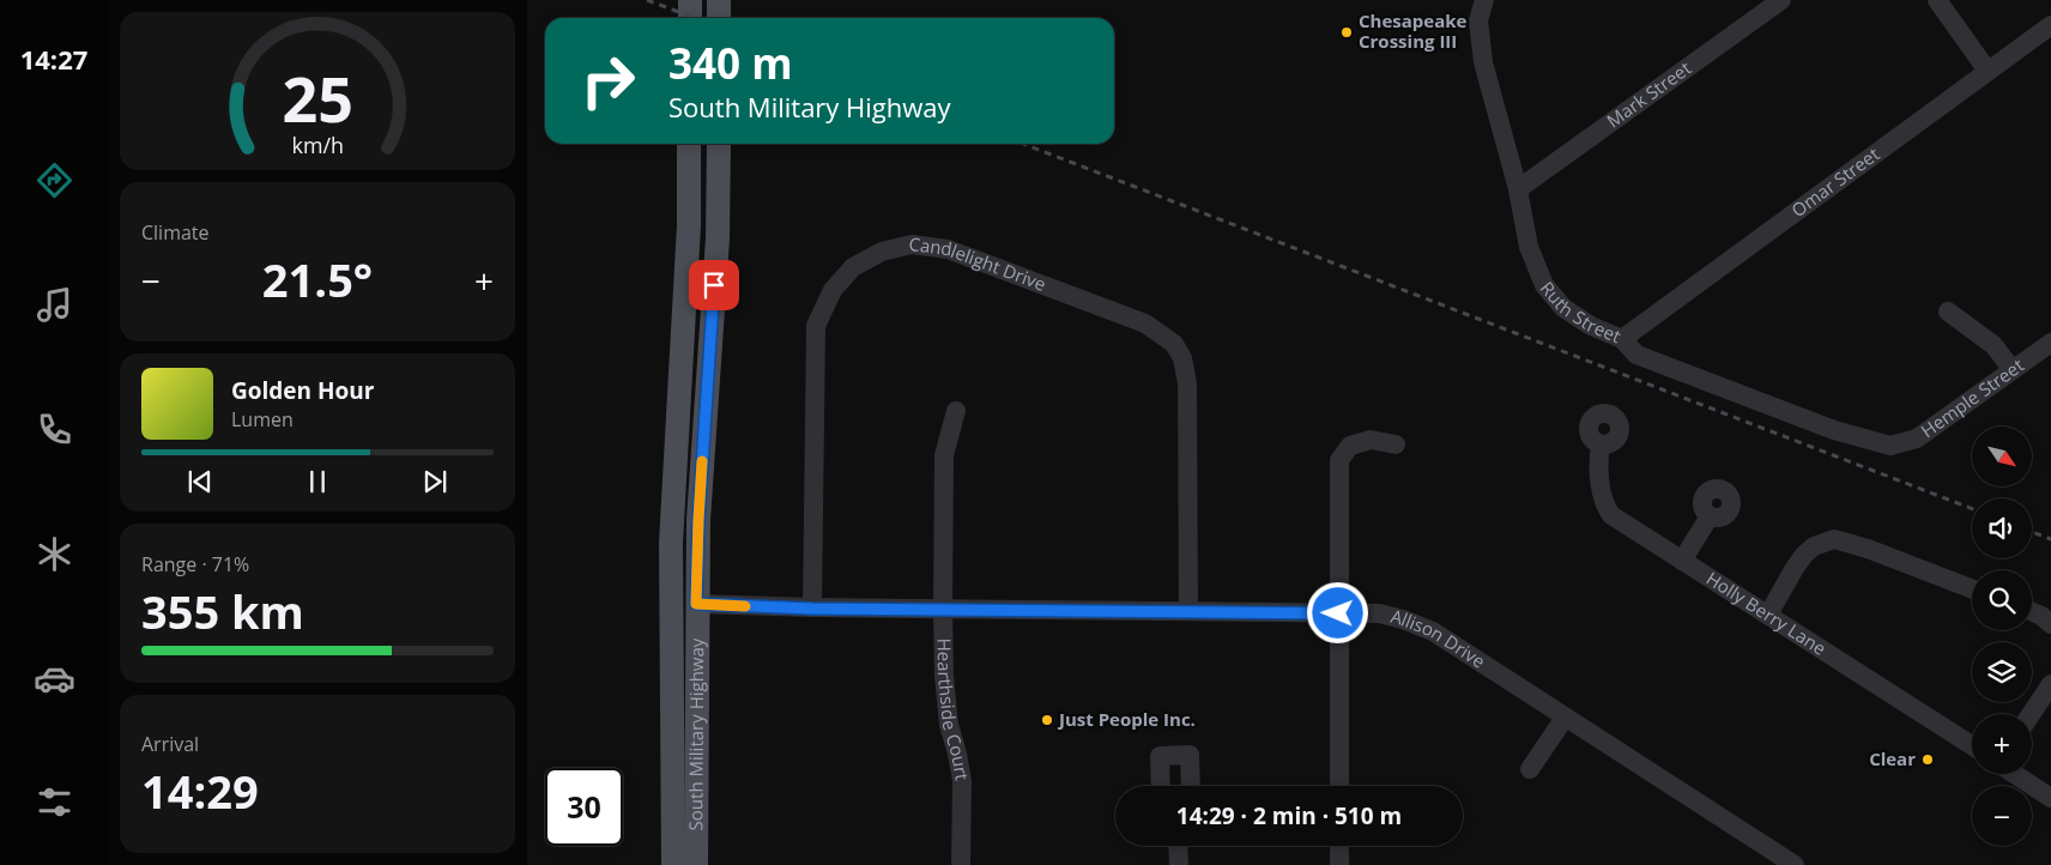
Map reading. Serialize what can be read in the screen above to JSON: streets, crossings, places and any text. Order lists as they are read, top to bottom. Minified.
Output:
{"streets":{"main road":["South Military Highway"],"street":["Mark Street","Omar Street","Candlelight Drive","Ruth Street","Hemple Street","Holly Berry Lane","Allison Drive","Hearthside Court"]},"crossings":[["Mark Street","Ruth Street"],["Omar Street","Ruth Street"],["Candlelight Drive","Allison Drive"],["Ruth Street","Hemple Street"],["Allison Drive","Hearthside Court"],["Allison Drive","South Military Highway"]],"places":["Chesapeake Crossing III","Just People Inc.","Clear"],"north":"bottom right","page":{"tabs":"14:27","turn":["340 m","South Military Highway"],"tile":["Climate",["Range · 71%","355 km"],["Arrival","14:29"]],"heat":["−","21.5°","+"],"song":["Golden Hour","Lumen"],"map_buttons":["+","−"],"limit":"30","trip":"14:29 · 2 min · 510 m","gauge":["25","km/h"]}}
